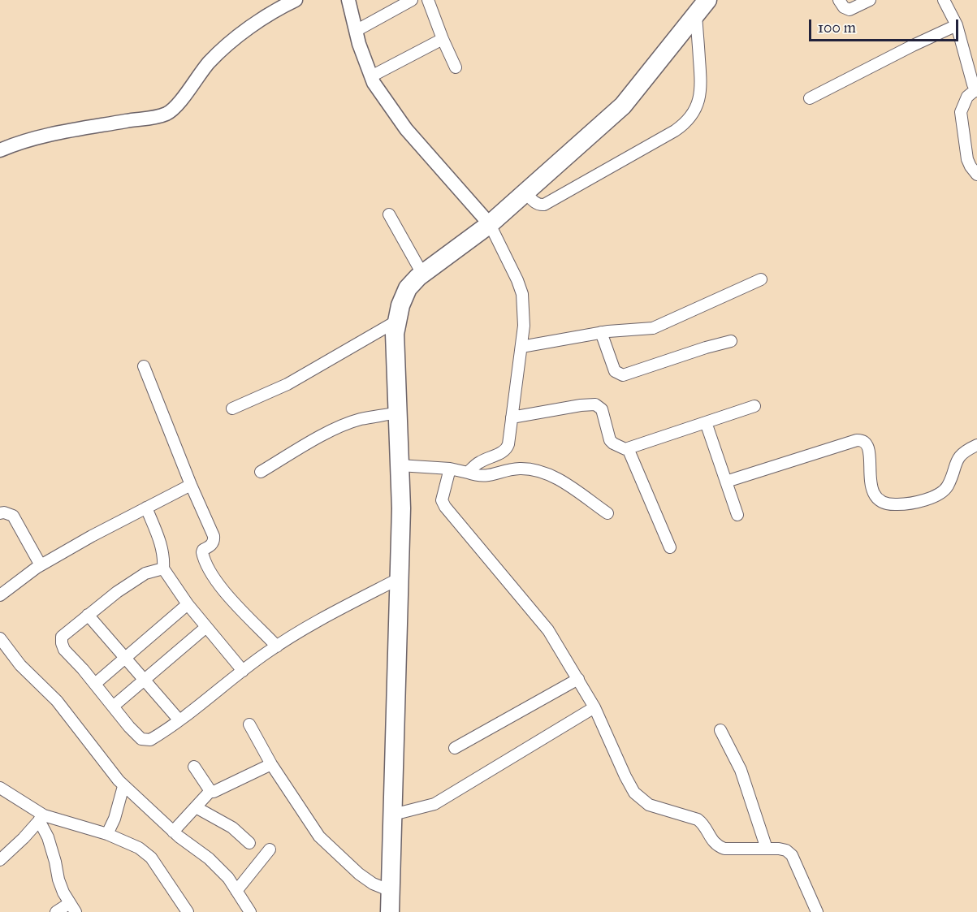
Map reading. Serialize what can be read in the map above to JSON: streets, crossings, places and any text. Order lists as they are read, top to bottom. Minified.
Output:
{"scale_bar":"100 m"}
